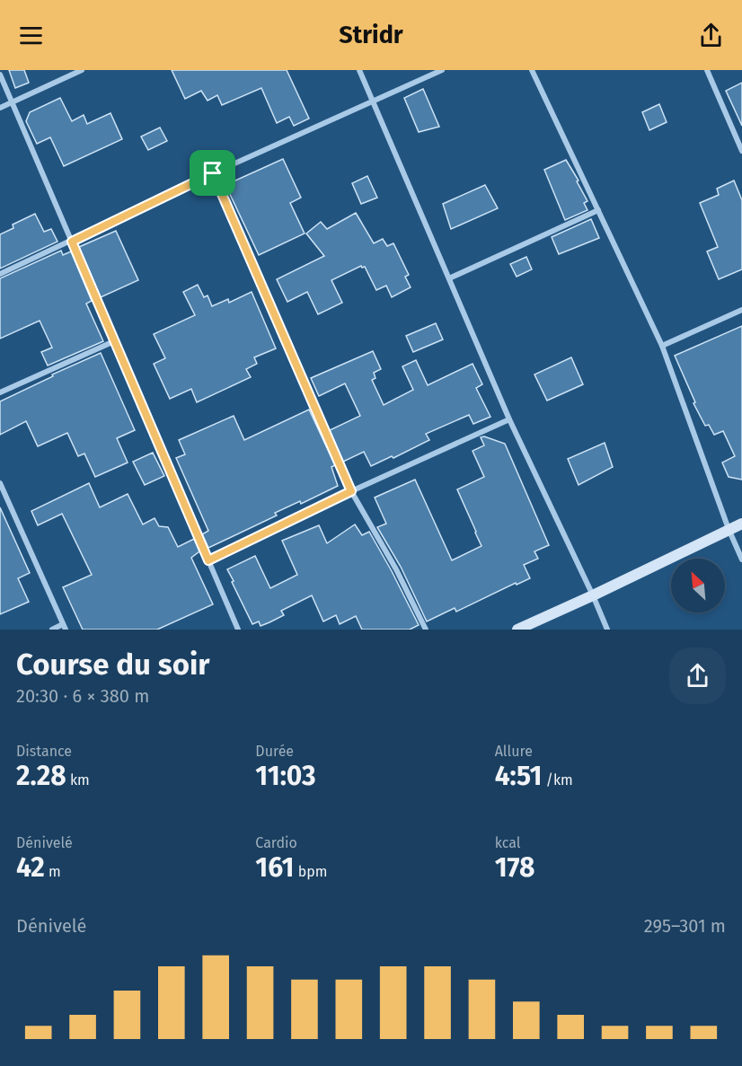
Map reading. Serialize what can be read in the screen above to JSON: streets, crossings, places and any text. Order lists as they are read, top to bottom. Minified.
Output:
{"north":"top left","page":{"header":"Stridr","heading":["Course du soir","20:30 · 6 × 380 m"],"stats":[["Distance","2.28 km"],["Durée","11:03"],["Allure","4:51 /km"],["Dénivelé","42 m"],["Cardio","161 bpm"],["kcal","178"]],"chart":["Dénivelé","295–301 m"]}}
